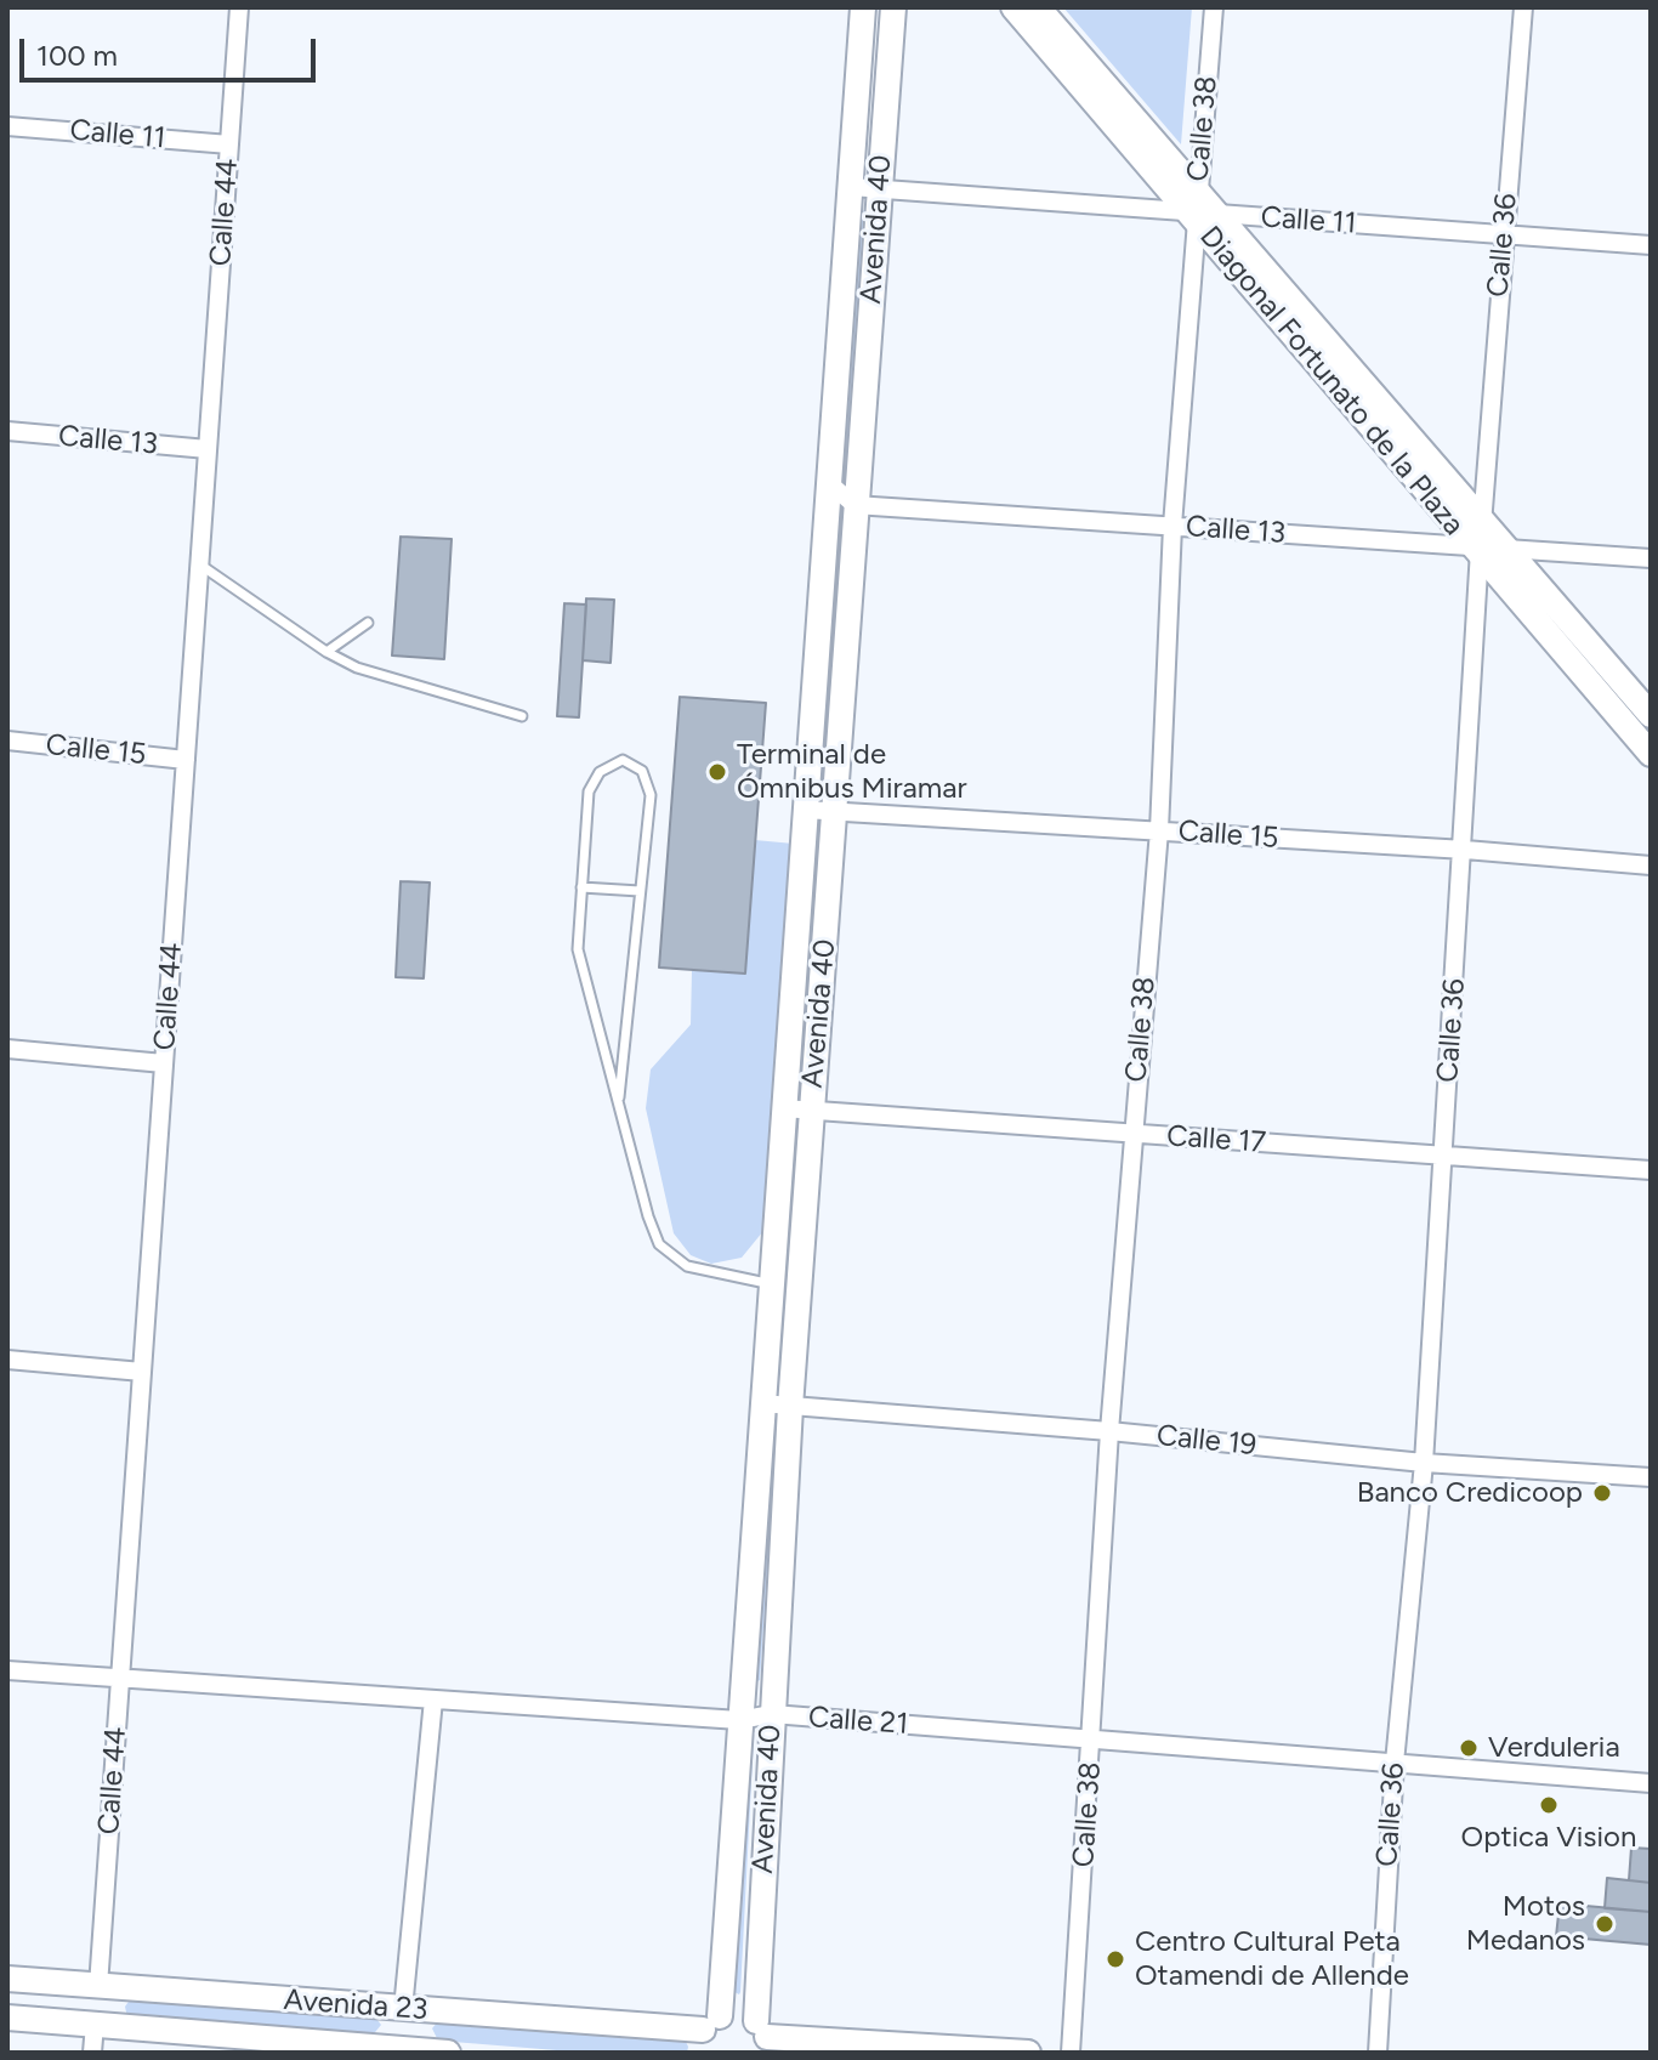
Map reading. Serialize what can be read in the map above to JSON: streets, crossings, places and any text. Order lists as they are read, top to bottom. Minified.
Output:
{"streets":{"main road":["Avenida 40","Diagonal Fortunato de la Plaza","Avenida 23"],"street":["Calle 38","Calle 11","Calle 44","Calle 36","Calle 13","Calle 15","Calle 17","Calle 19","Calle 21"]},"crossings":[["Calle 38","Calle 11"],["Calle 38","Diagonal Fortunato de la Plaza"],["Calle 38","Calle 13"],["Calle 38","Calle 15"],["Calle 38","Calle 17"],["Calle 38","Calle 19"],["Calle 38","Calle 21"],["Calle 11","Calle 44"],["Calle 11","Avenida 40"],["Calle 11","Calle 36"],["Calle 11","Diagonal Fortunato de la Plaza"],["Calle 44","Calle 13"],["Calle 44","Calle 15"],["Calle 44","Calle 21"],["Calle 44","Avenida 23"],["Avenida 40","Calle 13"],["Avenida 40","Calle 15"],["Avenida 40","Calle 17"],["Avenida 40","Calle 19"],["Avenida 40","Calle 21"],["Avenida 40","Avenida 23"],["Calle 36","Diagonal Fortunato de la Plaza"],["Calle 36","Calle 13"],["Calle 36","Calle 15"],["Calle 36","Calle 17"],["Calle 36","Calle 19"],["Calle 36","Calle 21"],["Diagonal Fortunato de la Plaza","Calle 13"]],"places":["Terminal de Ómnibus Miramar","Banco Credicoop","Verduleria","Optica Vision","Motos Medanos","Centro Cultural Peta Otamendi de Allende"],"scale_bar":"100 m"}
